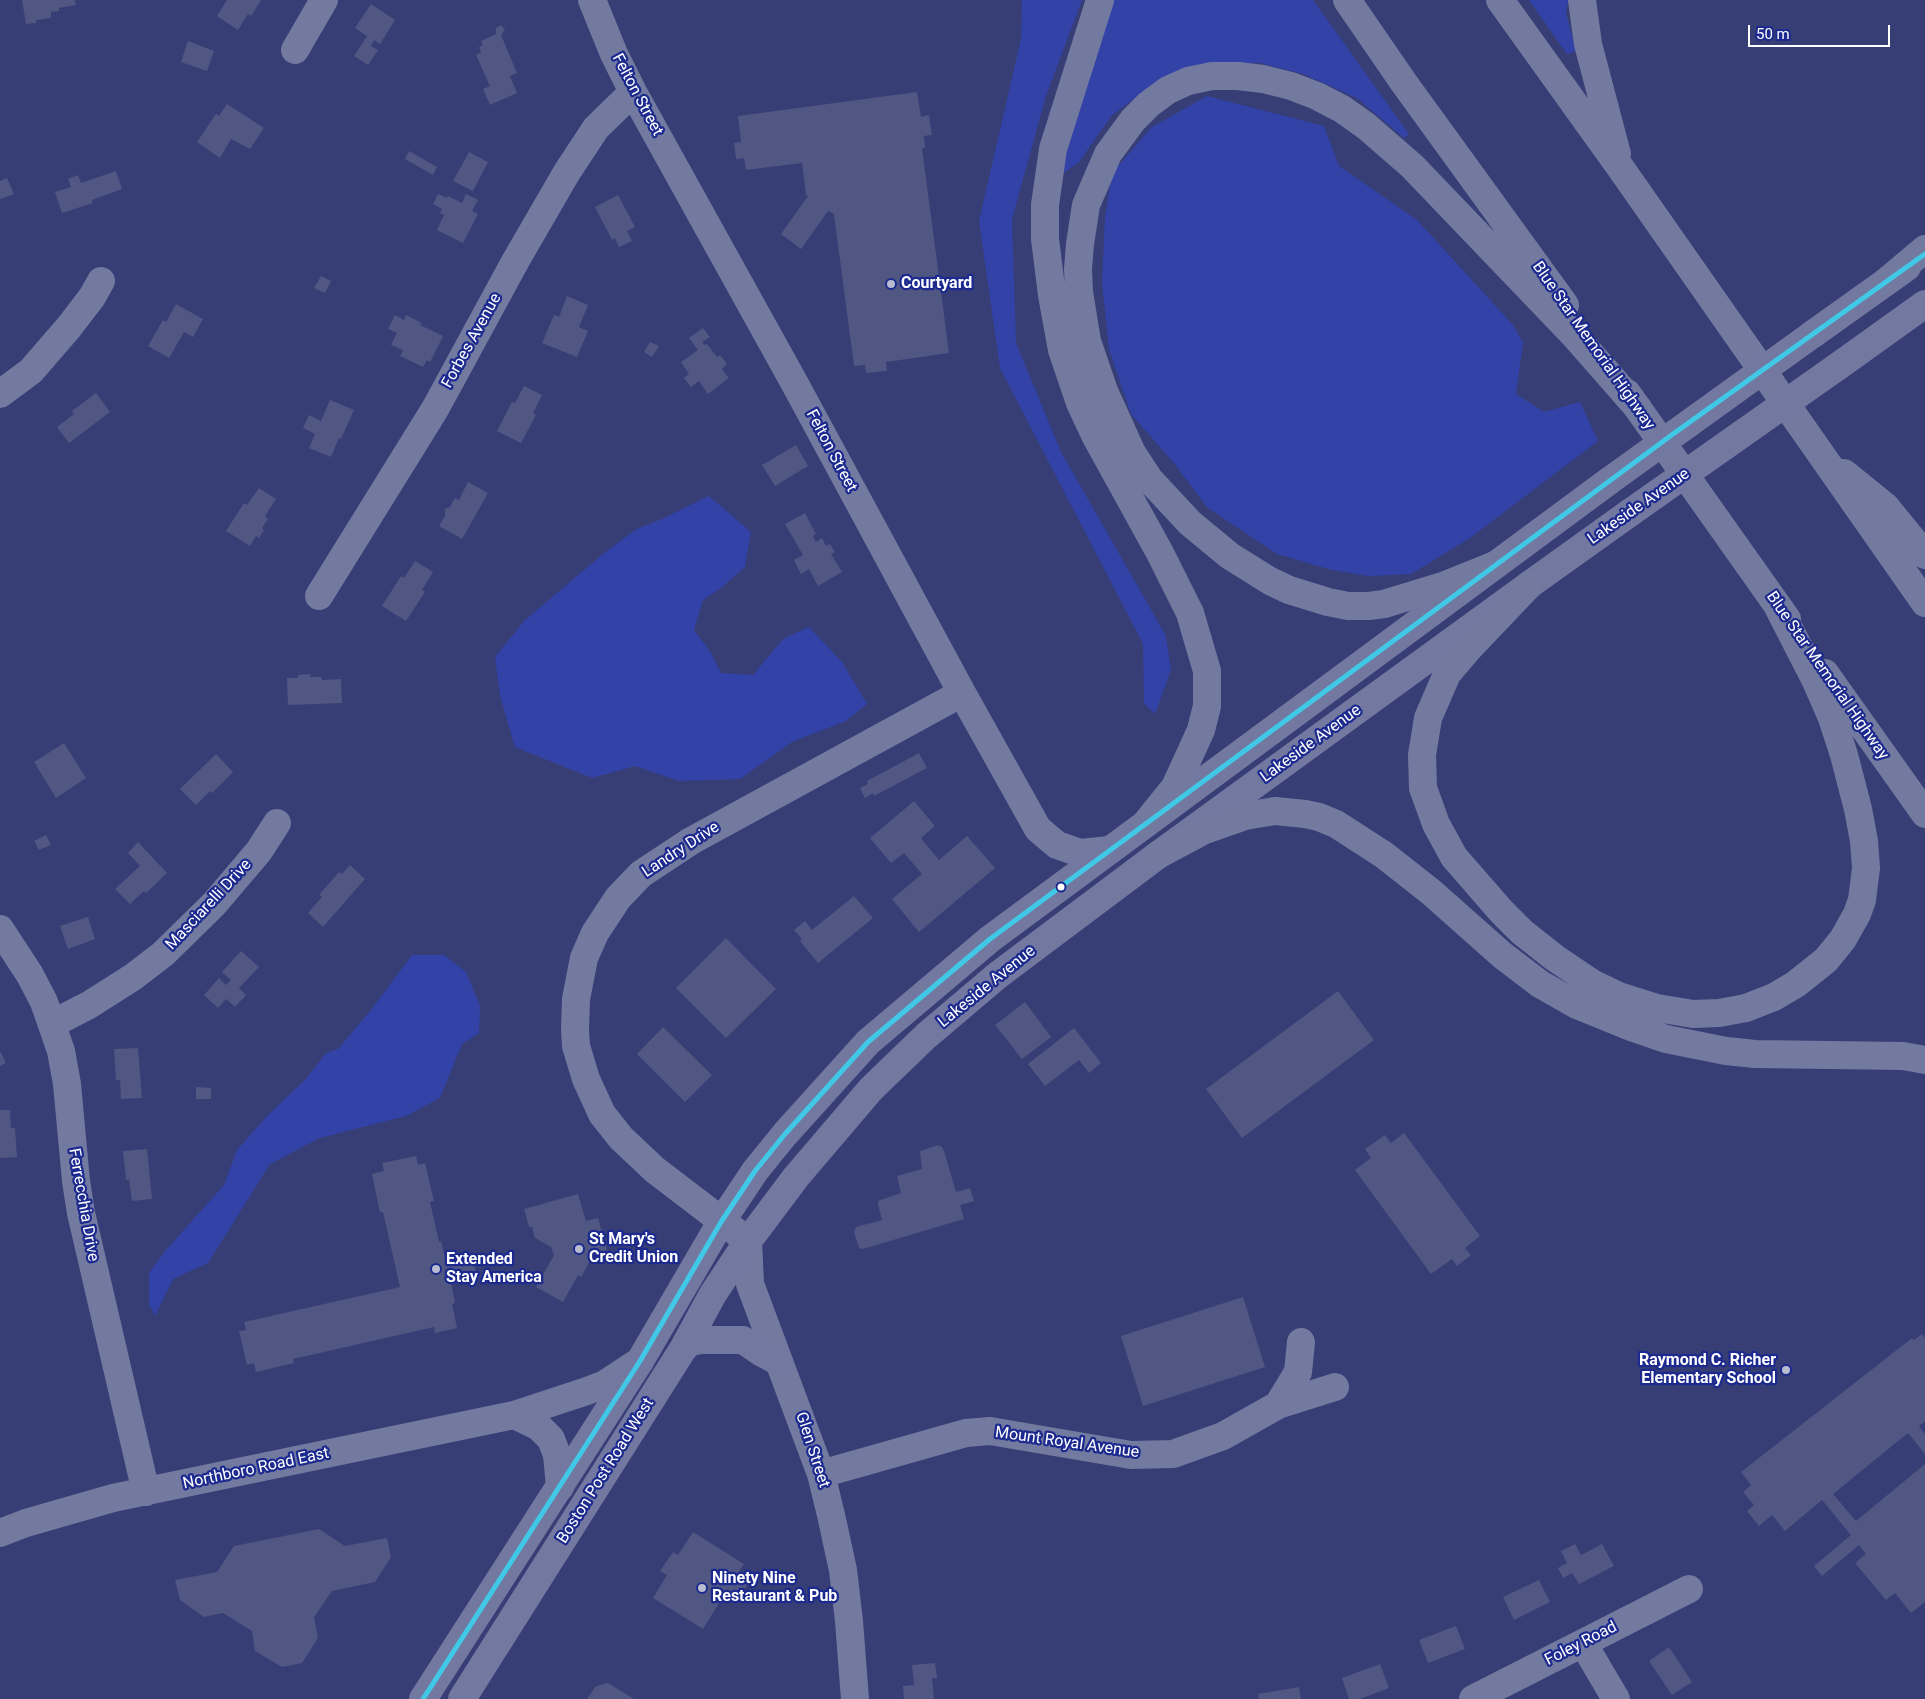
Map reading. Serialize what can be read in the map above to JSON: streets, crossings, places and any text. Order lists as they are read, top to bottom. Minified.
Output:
{"streets":{"main road":["Felton Street","Forbes Avenue","Blue Star Memorial Highway","Lakeside Avenue","Landry Drive","Masciarelli Drive","Ferrecchia Drive","Mount Royal Avenue","Glen Street","Northboro Road East","Boston Post Road West","Foley Road"]},"crossings":[["Felton Street","Forbes Avenue"],["Felton Street","Lakeside Avenue"],["Felton Street","Landry Drive"],["Lakeside Avenue","Landry Drive"],["Lakeside Avenue","Glen Street"],["Lakeside Avenue","Boston Post Road West"],["Landry Drive","Boston Post Road West"],["Masciarelli Drive","Ferrecchia Drive"],["Ferrecchia Drive","Northboro Road East"],["Mount Royal Avenue","Glen Street"],["Glen Street","Boston Post Road West"],["Northboro Road East","Boston Post Road West"]],"places":["Courtyard","St Mary's Credit Union","Extended Stay America","Raymond C. Richer Elementary School","Ninety Nine Restaurant & Pub"],"scale_bar":"50 m"}
